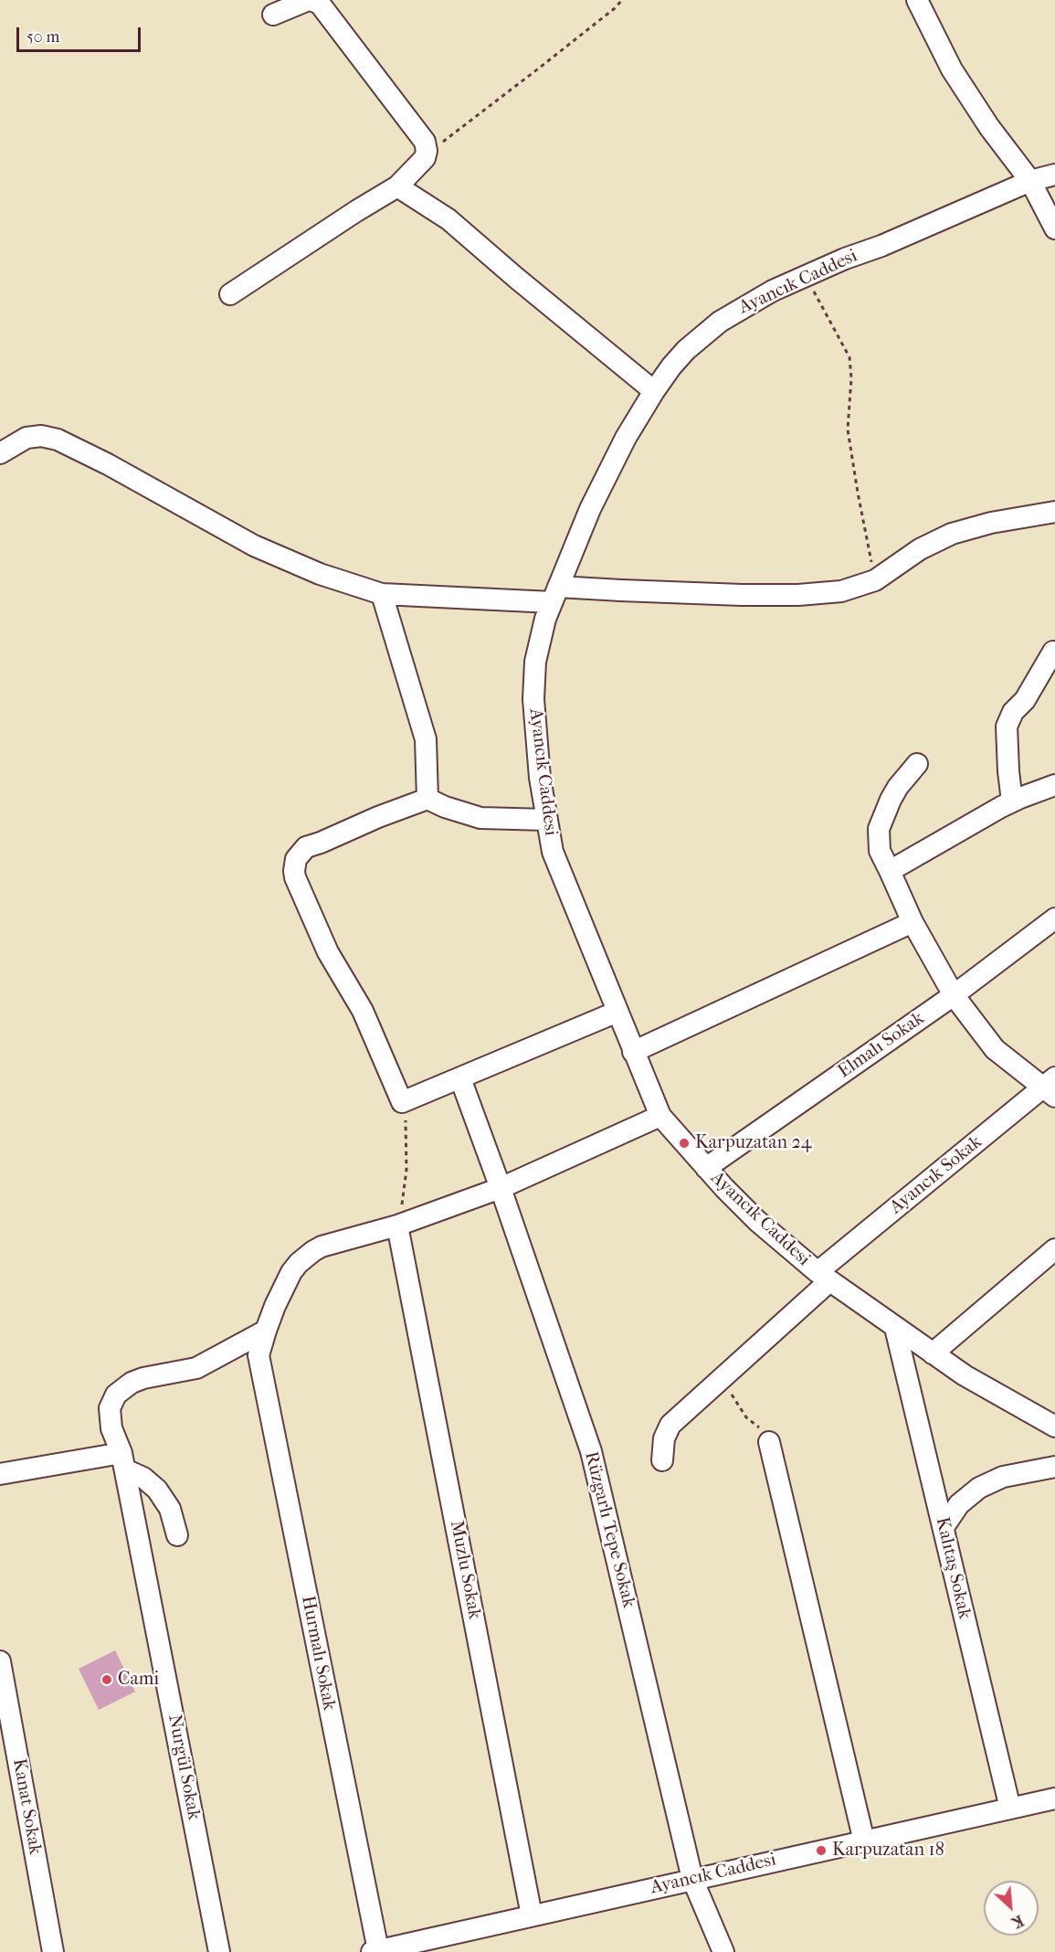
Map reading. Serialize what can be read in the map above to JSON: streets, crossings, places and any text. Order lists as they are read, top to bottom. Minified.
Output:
{"streets":{"street":["Ayancık Caddesi","Elmalı Sokak","Ayancık Sokak","Rüzgarlı Tepe Sokak","Kalıtaş Sokak","Muzlu Sokak","Hurmalı Sokak","Nurgül Sokak","Kanat Sokak"]},"crossings":[["Ayancık Caddesi","Elmalı Sokak"],["Ayancık Caddesi","Ayancık Sokak"],["Ayancık Caddesi","Rüzgarlı Tepe Sokak"],["Ayancık Caddesi","Kalıtaş Sokak"],["Ayancık Caddesi","Muzlu Sokak"],["Ayancık Caddesi","Hurmalı Sokak"],["Hurmalı Sokak","Nurgül Sokak"]],"places":["Karpuzatan 24","Cami","Karpuzatan 18"],"scale_bar":"50 m","north":"bottom right"}
